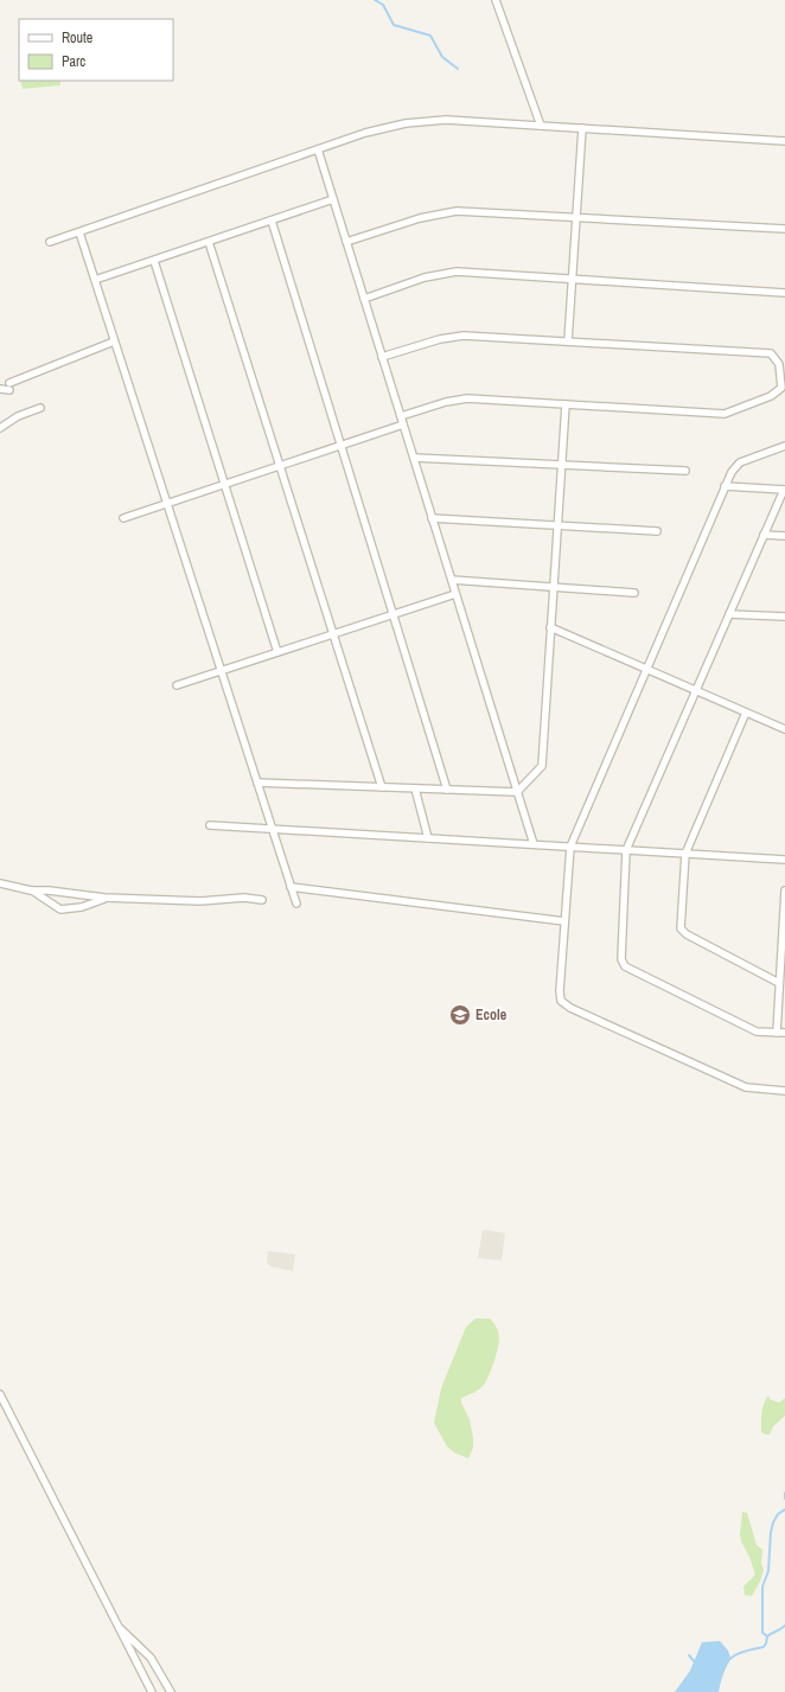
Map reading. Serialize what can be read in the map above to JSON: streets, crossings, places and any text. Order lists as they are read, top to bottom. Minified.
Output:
{"places":{"school or university":["Ecole"]},"legend":["Route","Parc"]}
